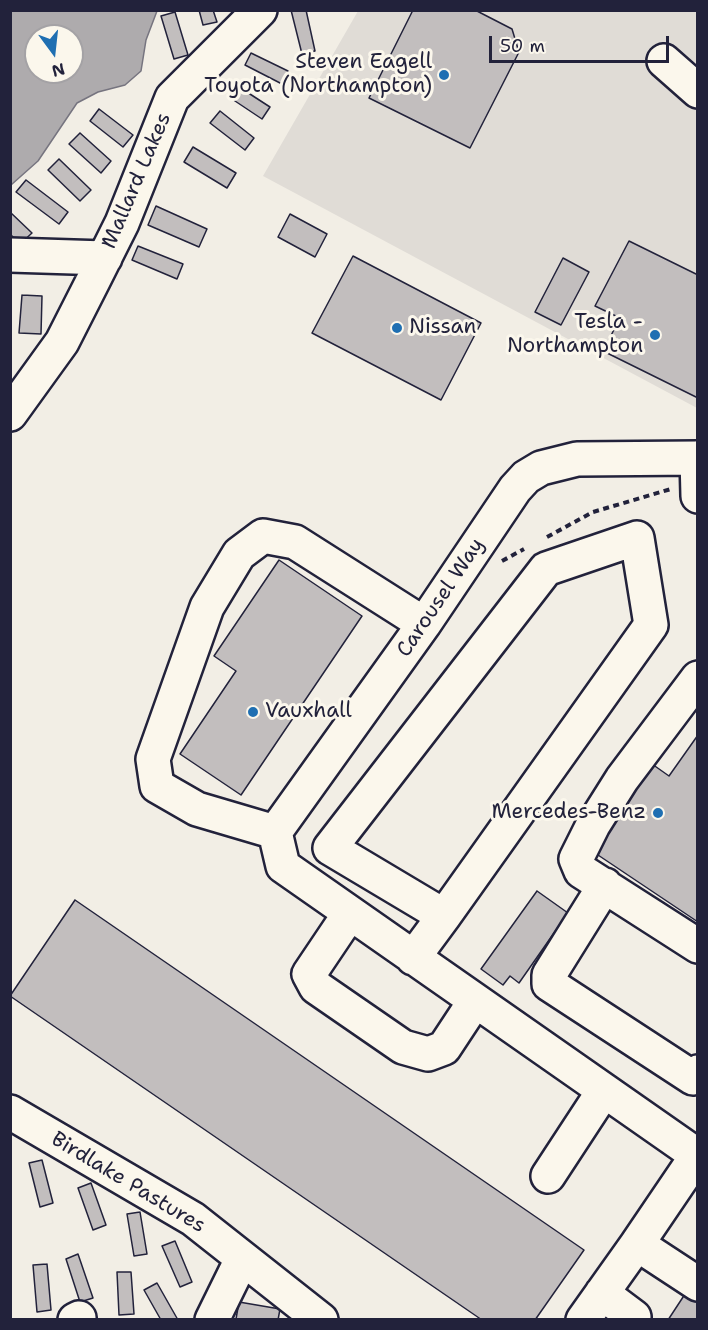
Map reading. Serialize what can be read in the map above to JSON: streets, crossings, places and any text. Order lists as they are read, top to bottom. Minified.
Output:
{"streets":{"street":["Mallard Lakes","Carousel Way","Birdlake Pastures"]},"places":["Steven Eagell Toyota (Northampton)","Nissan","Tesla - Northampton","Vauxhall","Mercedes-Benz"],"scale_bar":"50 m","north":"bottom"}
